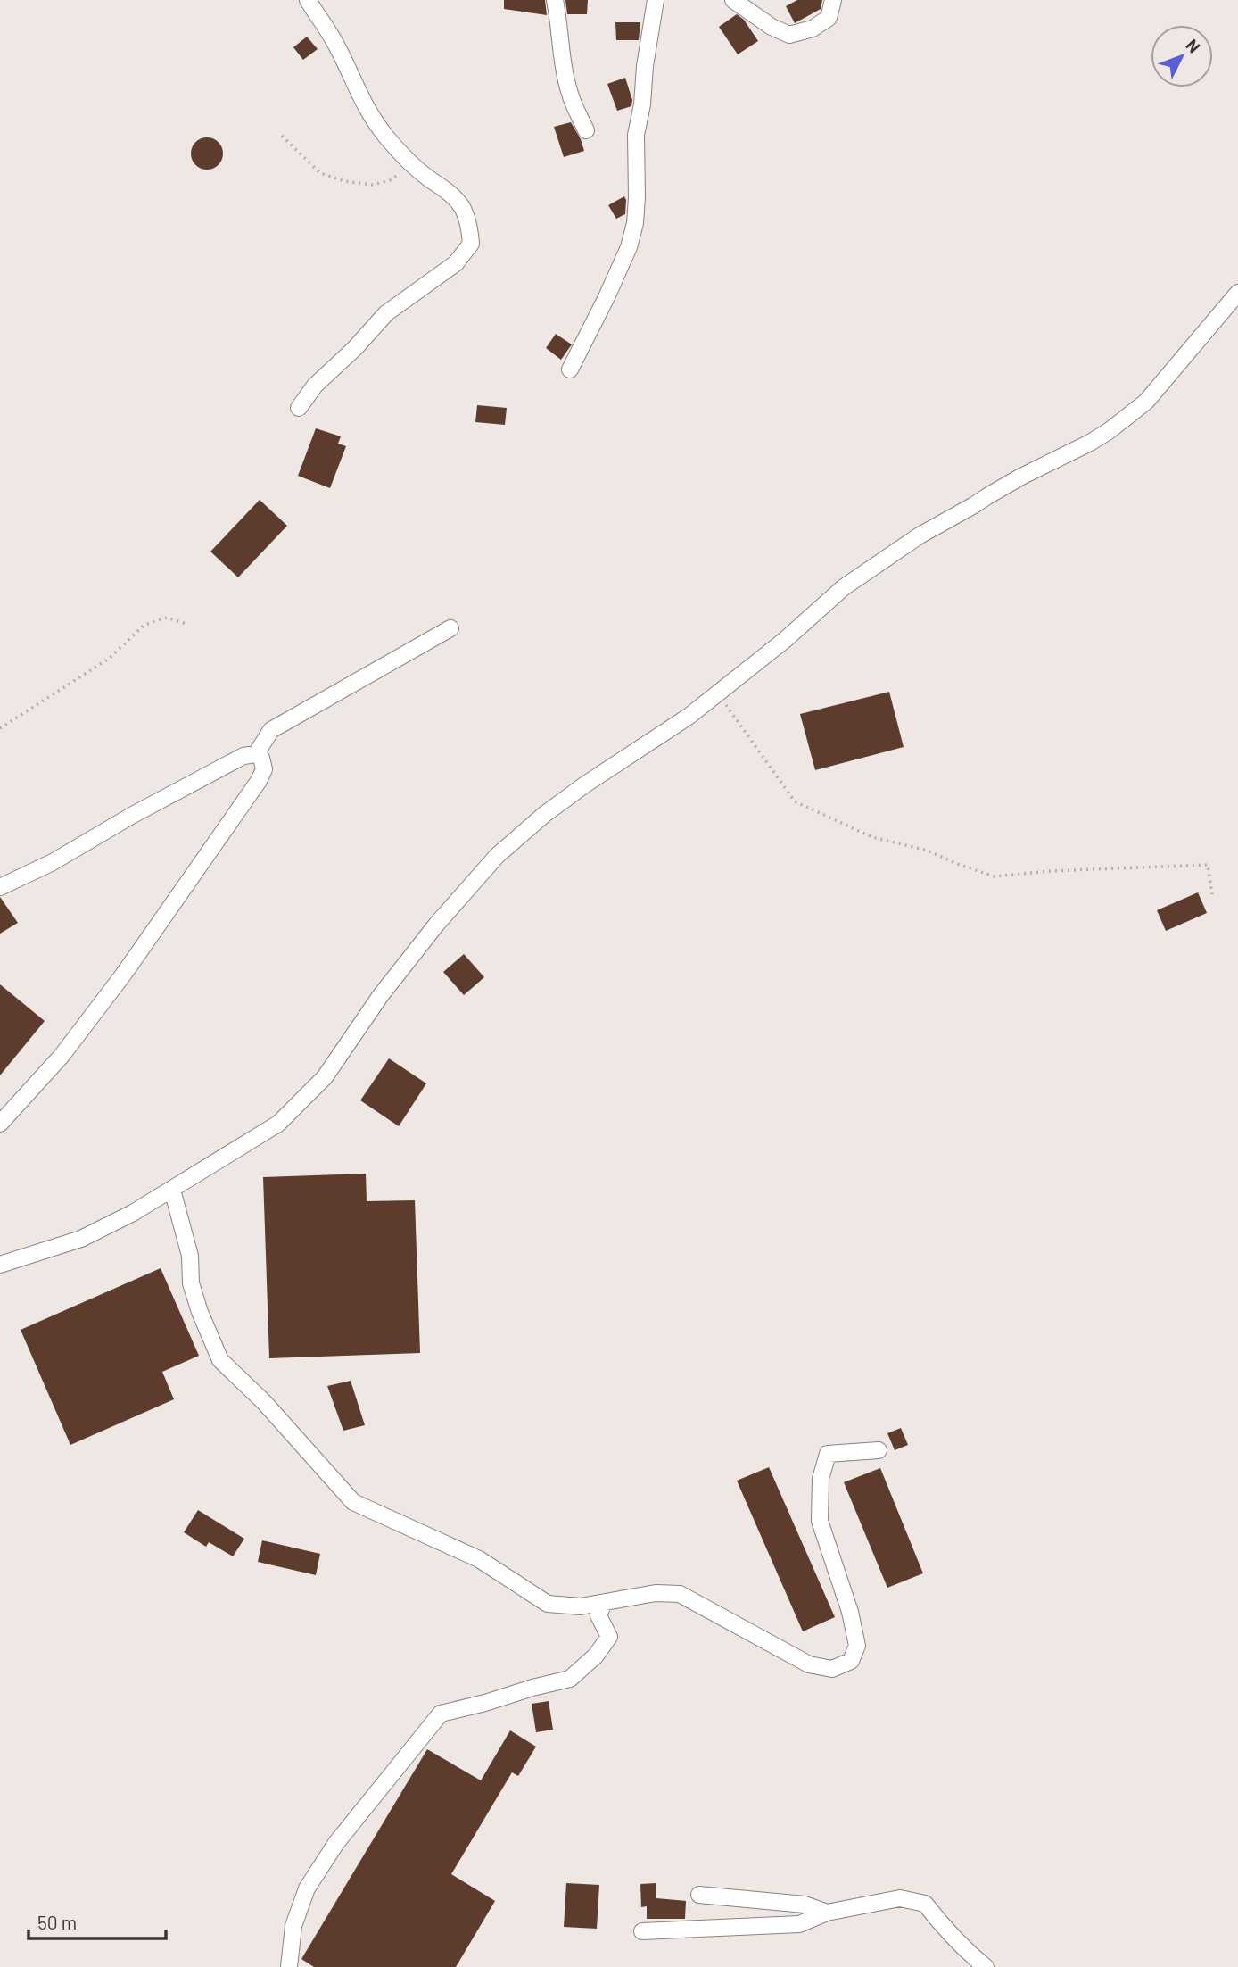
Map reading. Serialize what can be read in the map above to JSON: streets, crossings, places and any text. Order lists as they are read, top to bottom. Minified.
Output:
{"scale_bar":"50 m","north":"top right"}
